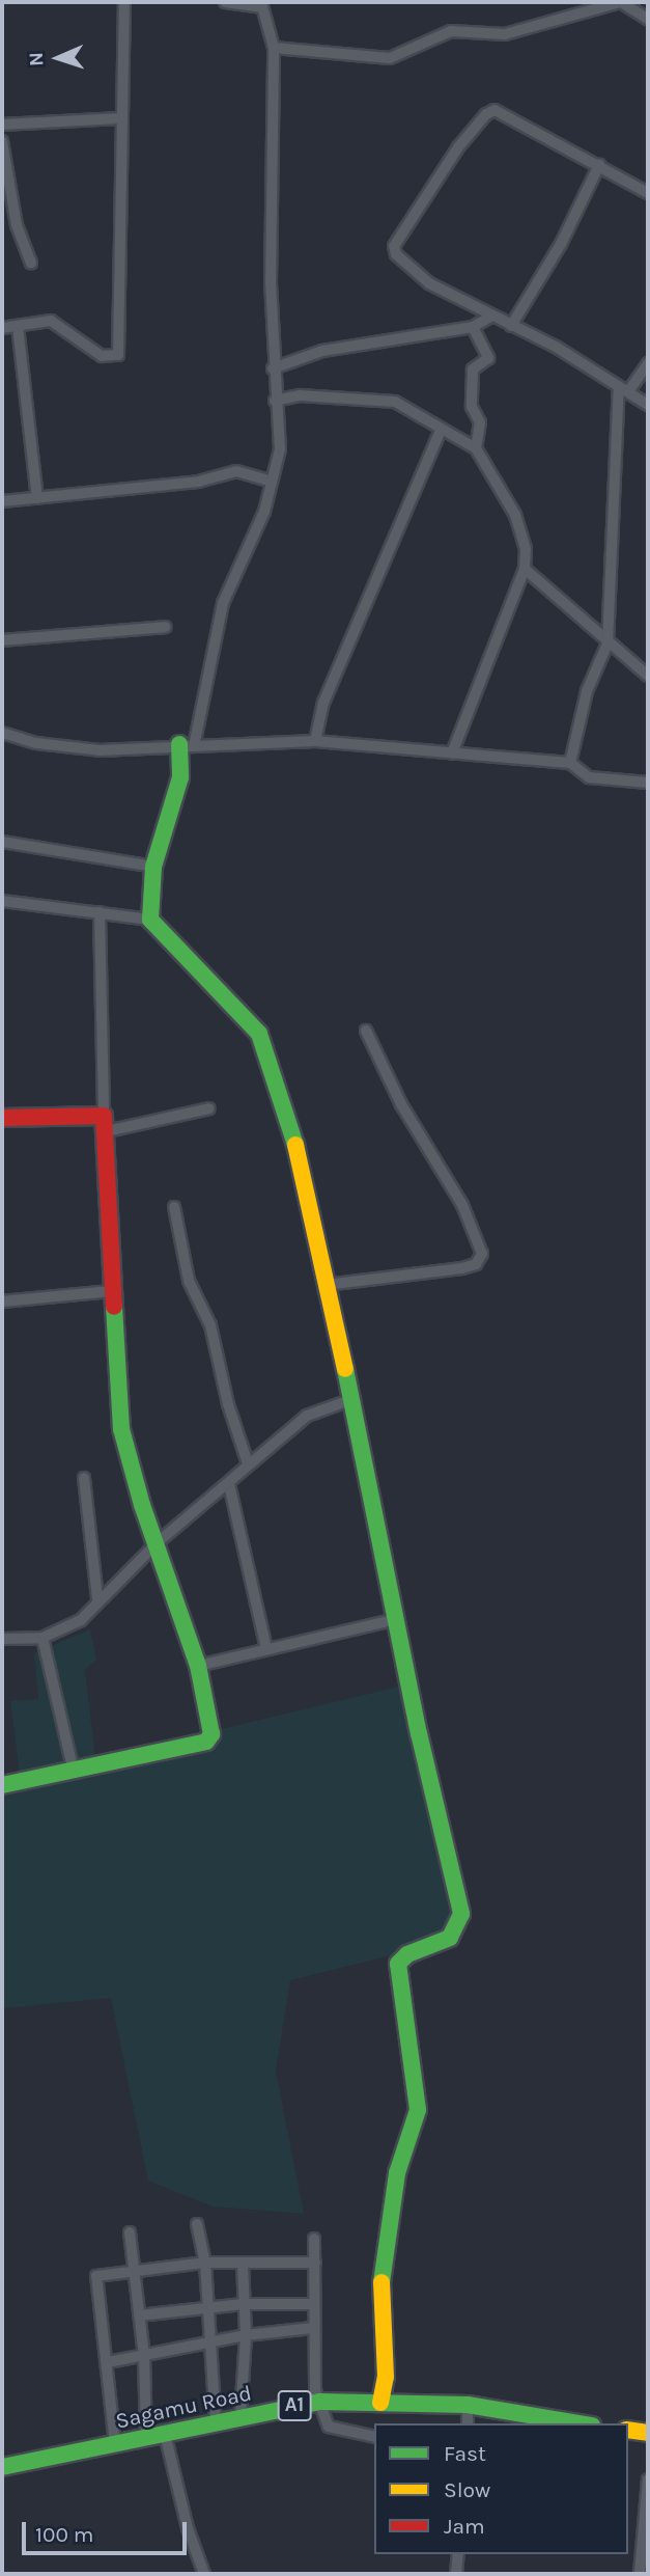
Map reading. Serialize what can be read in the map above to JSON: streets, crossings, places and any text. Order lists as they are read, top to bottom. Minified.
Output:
{"streets":{"main road":["A1","Sagamu Road"]},"legend":["Fast","Slow","Jam"],"scale_bar":"100 m","north":"left"}
